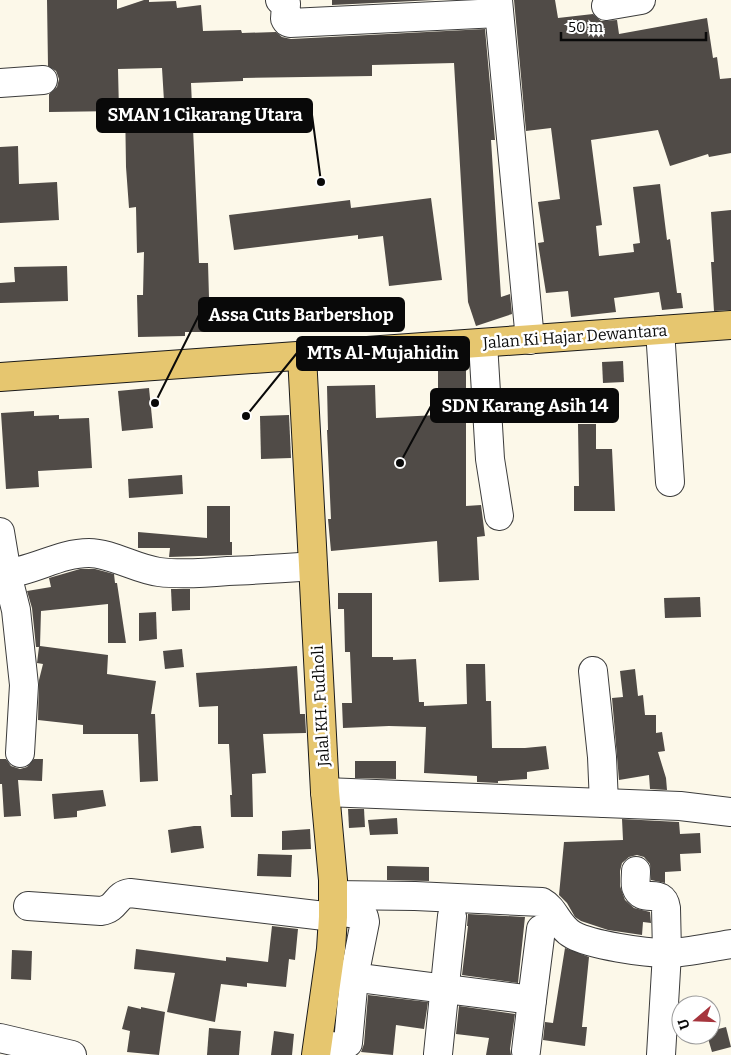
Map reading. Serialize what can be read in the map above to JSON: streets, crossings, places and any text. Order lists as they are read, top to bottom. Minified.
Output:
{"streets":{"main road":["Jalan Ki Hajar Dewantara","Jalal KH. Fudholi"]},"crossings":[["Jalan Ki Hajar Dewantara","Jalal KH. Fudholi"]],"places":["SMAN 1 Cikarang Utara","Assa Cuts Barbershop","MTs Al-Mujahidin","SDN Karang Asih 14"],"scale_bar":"50 m","north":"left"}
